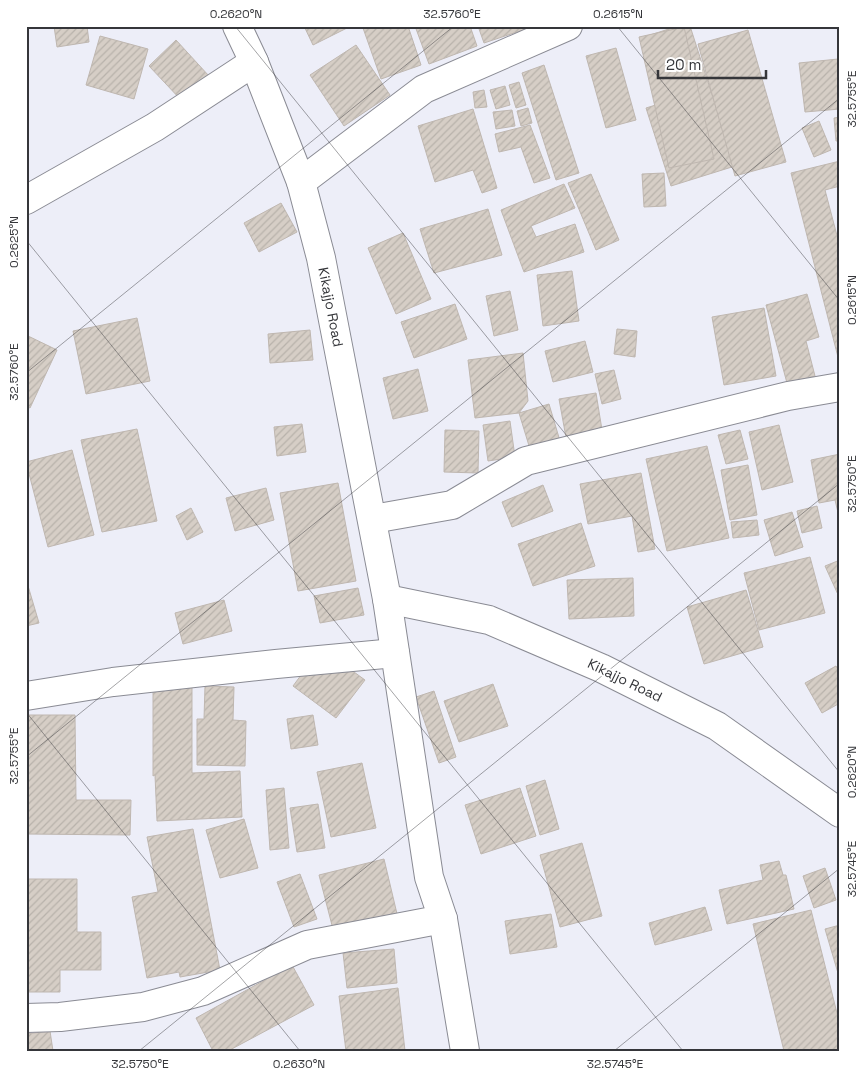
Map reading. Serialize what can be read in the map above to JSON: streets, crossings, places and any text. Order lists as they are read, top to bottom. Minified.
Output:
{"streets":{"street":["Kikajjo Road"]},"scale_bar":"20 m","coordinates":["0.2620°N","32.5760°E","0.2615°N","32.5755°E","0.2625°N","32.5750°E","32.5745°E","0.2630°N"]}
